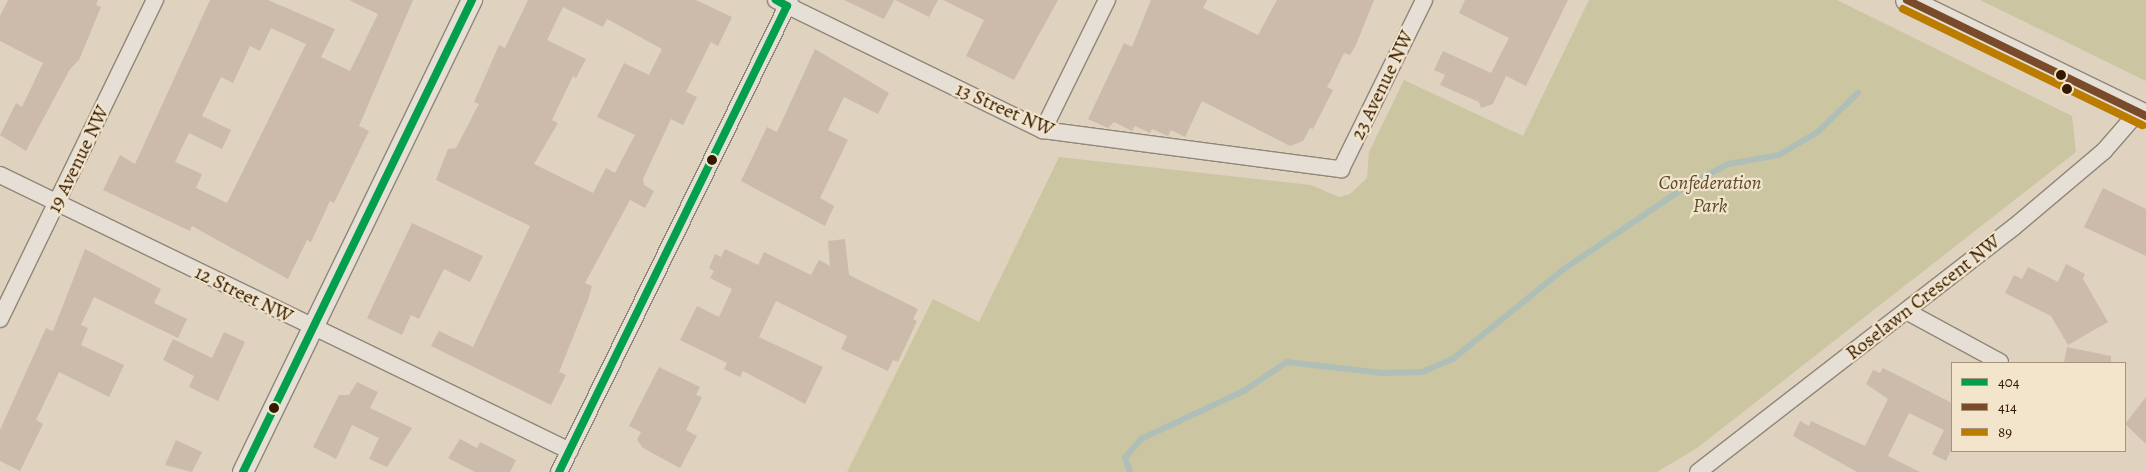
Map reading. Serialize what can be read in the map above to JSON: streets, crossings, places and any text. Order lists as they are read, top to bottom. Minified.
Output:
{"streets":{"street":["23 Avenue NW","13 Street NW","19 Avenue NW","12 Street NW","Roselawn Crescent NW"]},"crossings":[["23 Avenue NW","13 Street NW"],["19 Avenue NW","12 Street NW"]],"parks":["Confederation Park"],"lines":["transit line 404","transit line 414","transit line 89"],"legend":["404","414","89"]}
